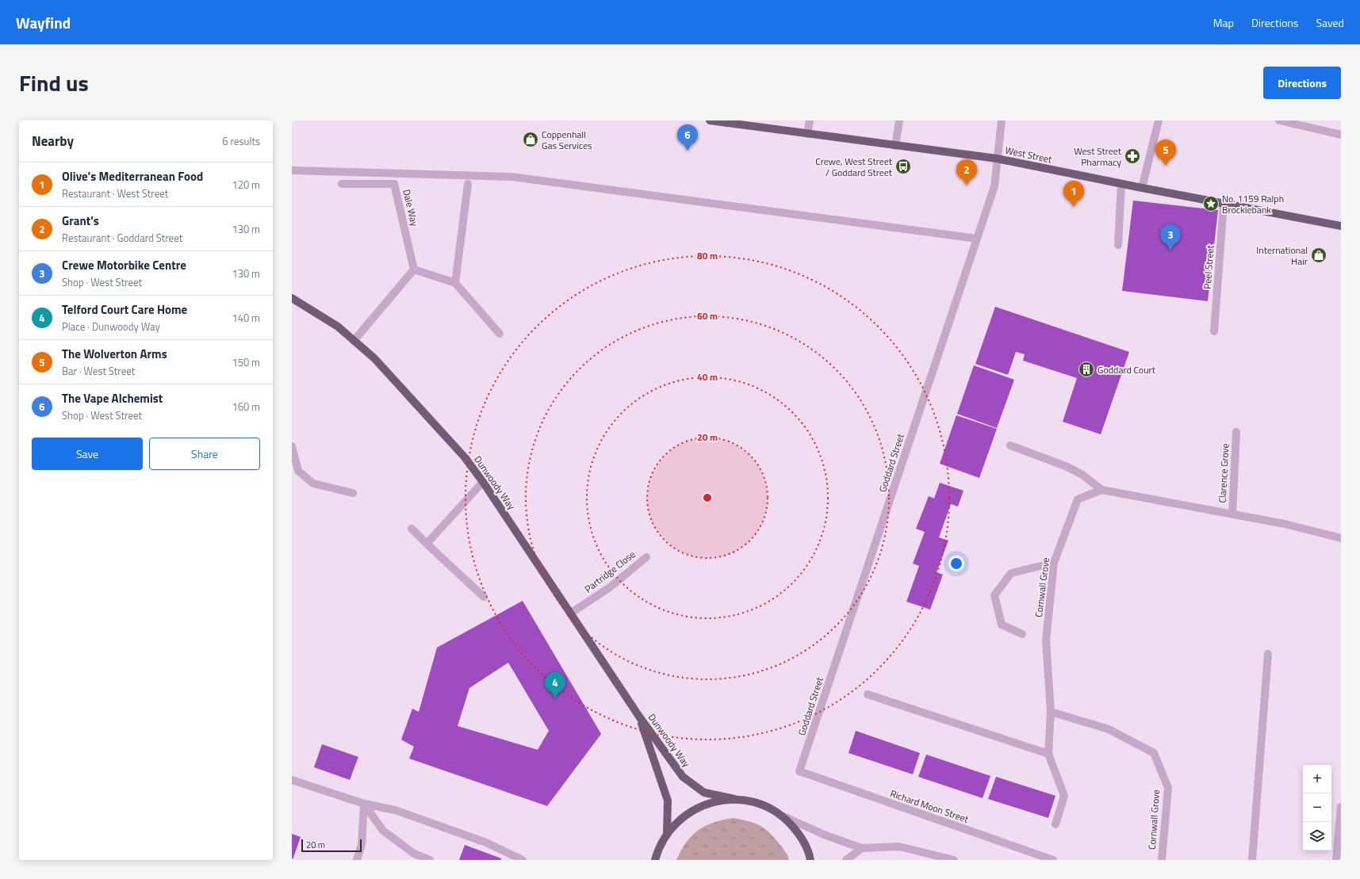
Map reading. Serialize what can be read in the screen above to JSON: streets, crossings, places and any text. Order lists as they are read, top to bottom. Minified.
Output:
{"streets":{"main road":["West Street","Dunwoody Way"],"street":["Dale Way","Peel Street","Goddard Street","Clarence Grove","Partridge Close","Cornwall Grove","Richard Moon Street"]},"crossings":[["West Street","Peel Street"],["West Street","Goddard Street"],["Goddard Street","Richard Moon Street"],["Dunwoody Way","Partridge Close"]],"places":{"shop":["Coppenhall Gas Services","International Hair"],"pharmacy":["West Street Pharmacy"],"bus stop":["Crewe, West Street / Goddard Street"],"place":["No. 1159 Ralph Brocklebank"],"building":["Goddard Court"]},"scale_bar":"20 m","page":{"header":"Wayfind","nav":["Map","Directions","Saved"],"title":"Find us","buttons":["Directions",["Save","Share"]],"heading":["Nearby","6 results"],"pins":["6","5","2","1","3","4"],"list":[{"mark":"1","name":"Olive's Mediterranean Food","note":"Restaurant · West Street","value":"120 m"},{"mark":"2","name":"Grant's","note":"Restaurant · Goddard Street","value":"130 m"},{"mark":"3","name":"Crewe Motorbike Centre","note":"Shop · West Street","value":"130 m"},{"mark":"4","name":"Telford Court Care Home","note":"Place · Dunwoody Way","value":"140 m"},{"mark":"5","name":"The Wolverton Arms","note":"Bar · West Street","value":"150 m"},{"mark":"6","name":"The Vape Alchemist","note":"Shop · West Street","value":"160 m"}],"map_buttons":["+","−"],"scale":"20 m"},"rings":["80 m","60 m","40 m","20 m"]}
